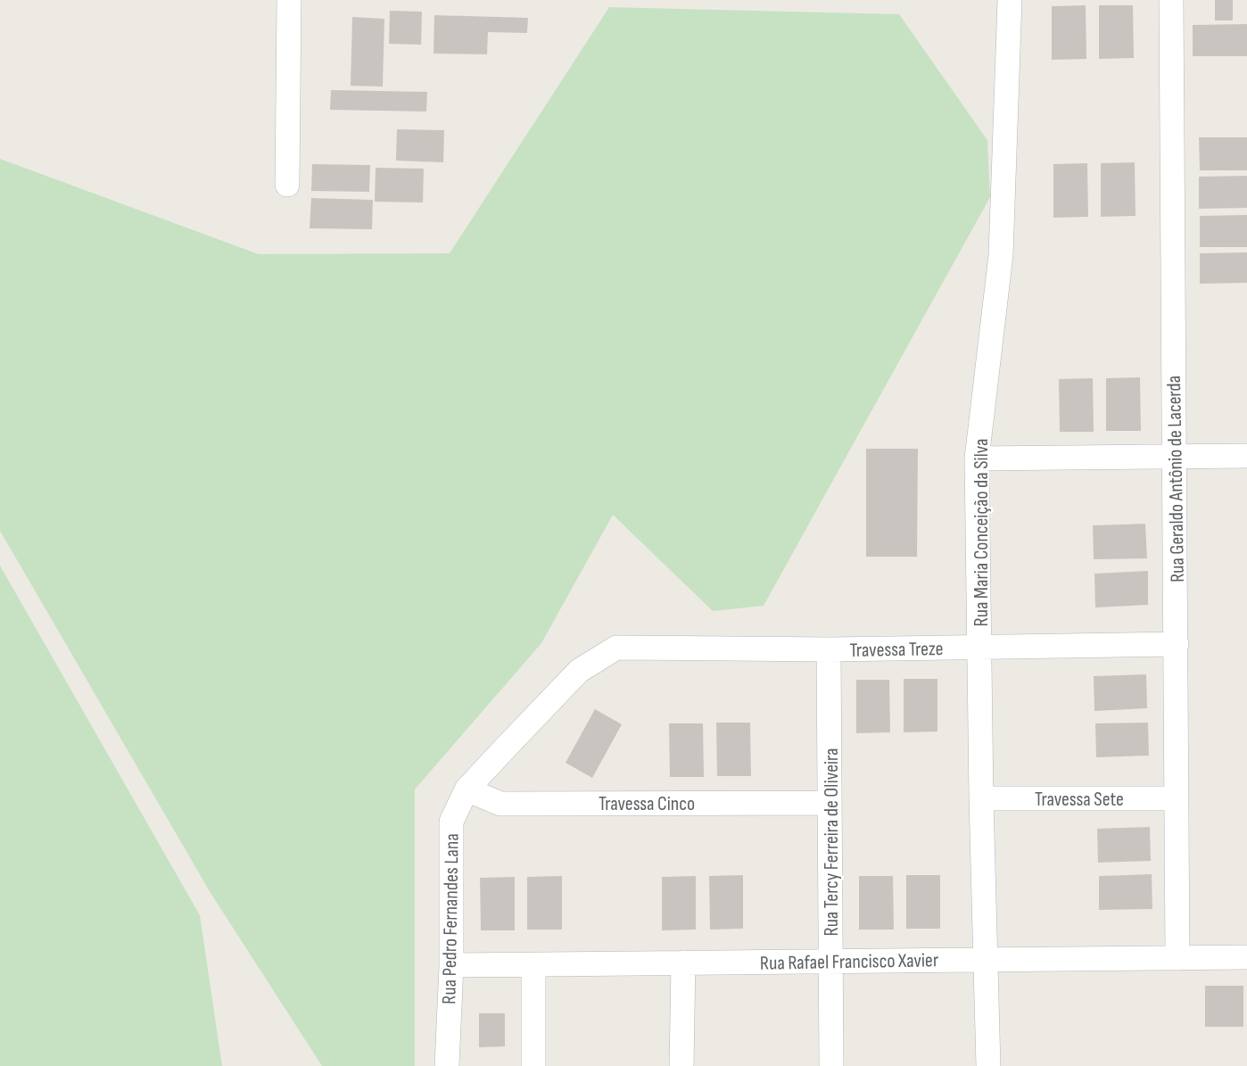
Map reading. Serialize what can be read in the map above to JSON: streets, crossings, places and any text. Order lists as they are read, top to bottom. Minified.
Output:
{"streets":{"street":["Rua Geraldo Antônio de Lacerda","Rua Maria Conceição da Silva","Travessa Treze","Travessa Sete","Travessa Cinco","Rua Tercy Ferreira de Oliveira","Rua Pedro Fernandes Lana","Rua Rafael Francisco Xavier"]},"crossings":[["Rua Geraldo Antônio de Lacerda","Travessa Treze"],["Rua Geraldo Antônio de Lacerda","Travessa Sete"],["Rua Geraldo Antônio de Lacerda","Rua Rafael Francisco Xavier"],["Rua Maria Conceição da Silva","Travessa Treze"],["Rua Maria Conceição da Silva","Travessa Sete"],["Rua Maria Conceição da Silva","Rua Rafael Francisco Xavier"],["Travessa Treze","Rua Tercy Ferreira de Oliveira"],["Travessa Treze","Rua Pedro Fernandes Lana"],["Travessa Cinco","Rua Tercy Ferreira de Oliveira"],["Travessa Cinco","Rua Pedro Fernandes Lana"],["Rua Tercy Ferreira de Oliveira","Rua Rafael Francisco Xavier"],["Rua Pedro Fernandes Lana","Rua Rafael Francisco Xavier"]]}
